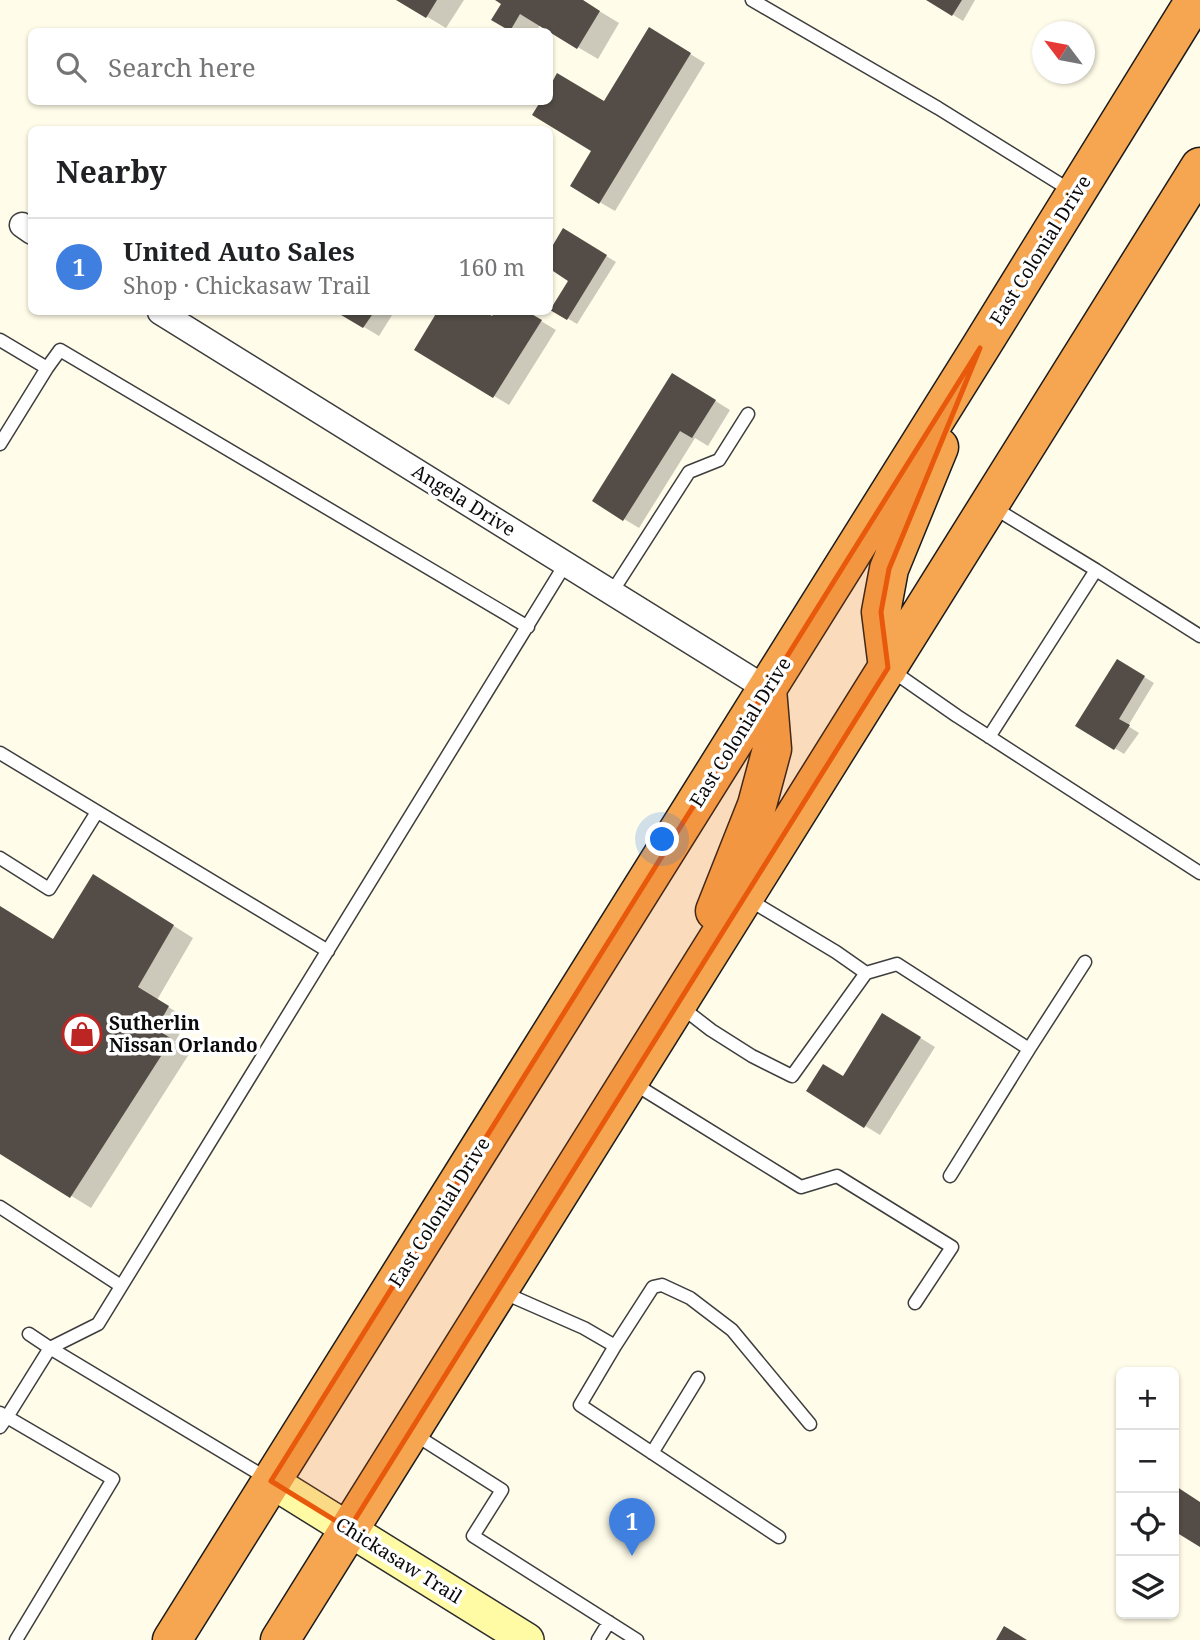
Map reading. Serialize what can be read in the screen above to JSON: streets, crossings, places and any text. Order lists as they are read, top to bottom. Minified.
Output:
{"streets":{"highway":["East Colonial Drive"],"street":["Angela Drive","Chickasaw Trail"]},"crossings":[["East Colonial Drive","Angela Drive"],["East Colonial Drive","Chickasaw Trail"]],"places":{"shop":["Sutherlin Nissan Orlando"]},"north":"top left","page":{"search":"Search here","heading":"Nearby","list":[{"mark":"1","name":"United Auto Sales","note":"Shop · Chickasaw Trail","value":"160 m"}],"map_buttons":["+","−"],"pins":"1"}}
